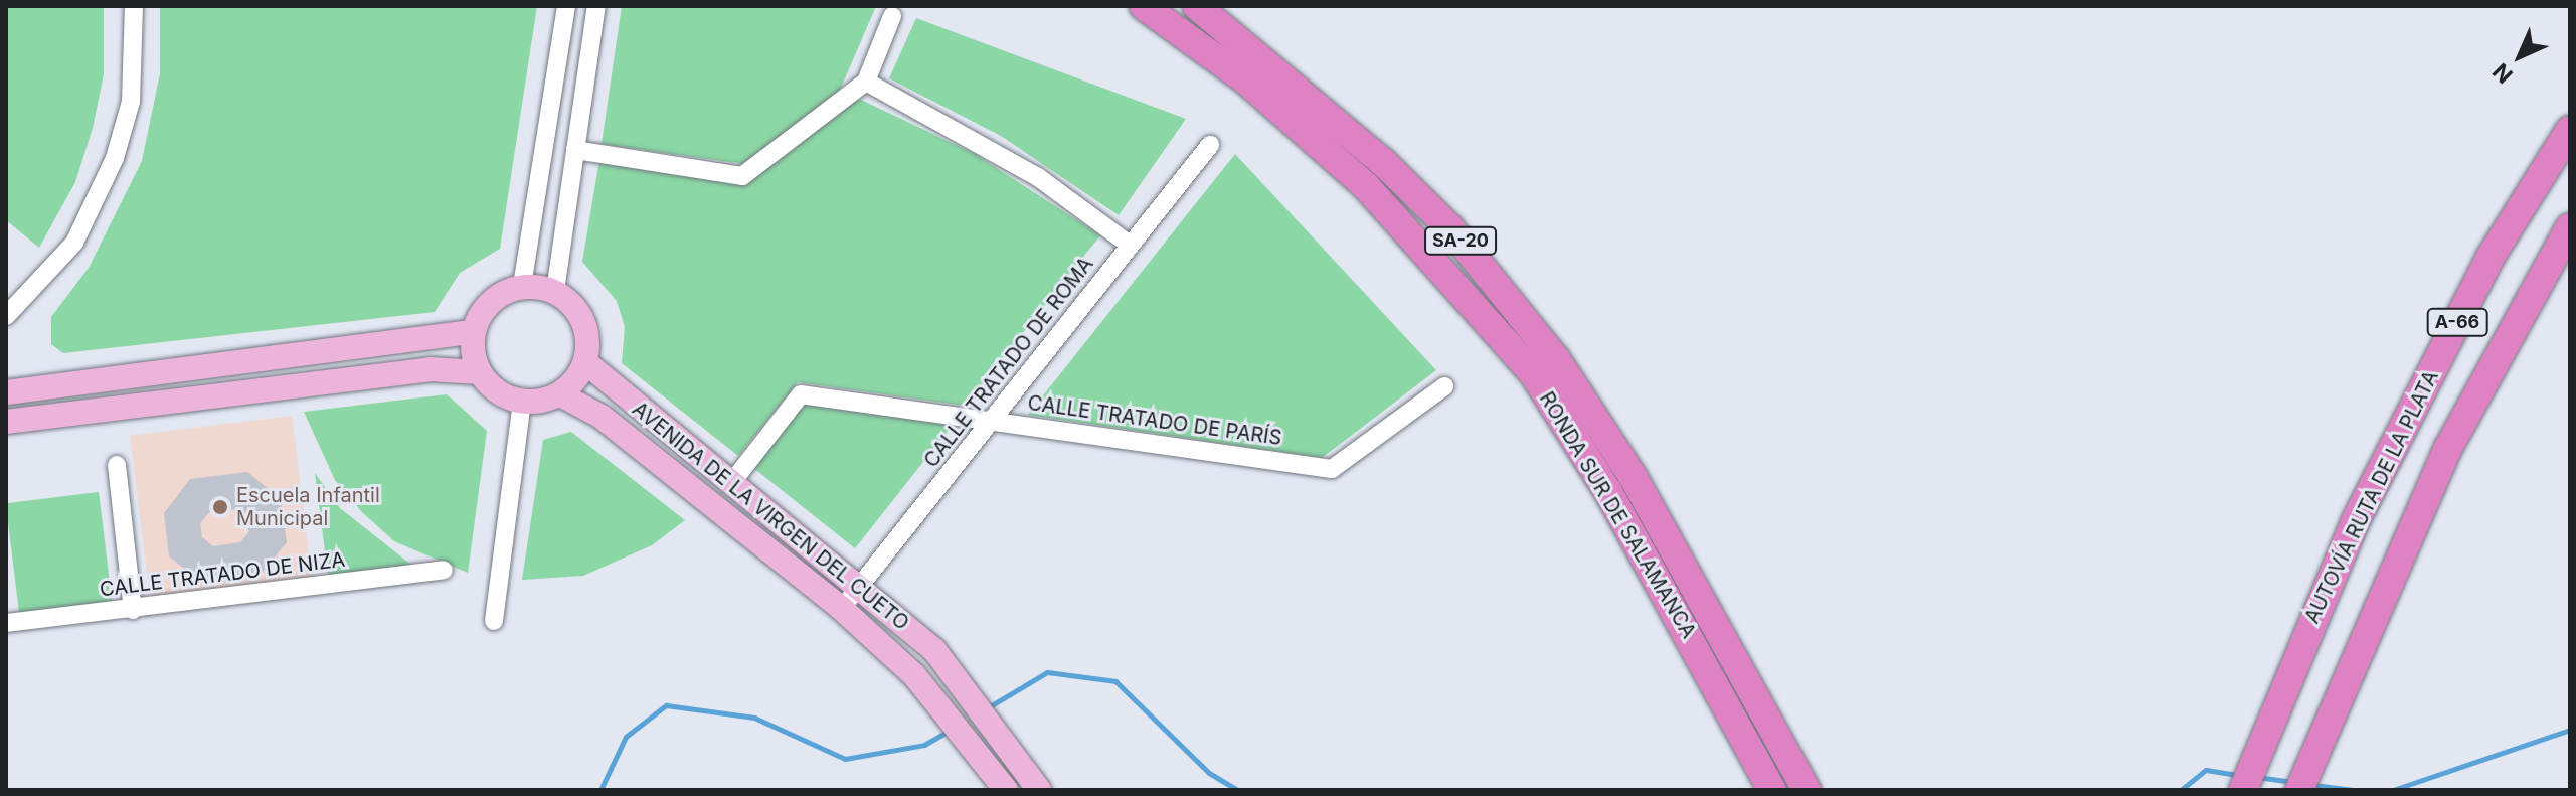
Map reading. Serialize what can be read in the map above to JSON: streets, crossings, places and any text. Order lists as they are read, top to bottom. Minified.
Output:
{"streets":{"highway":["SA-20","A-66","AUTOVÍA RUTA DE LA PLATA","RONDA SUR DE SALAMANCA"],"main road":["AVENIDA DE LA VIRGEN DEL CUETO"],"street":["CALLE TRATADO DE ROMA","CALLE TRATADO DE PARÍS","CALLE TRATADO DE NIZA"]},"crossings":[["CALLE TRATADO DE ROMA","CALLE TRATADO DE PARÍS"],["CALLE TRATADO DE ROMA","AVENIDA DE LA VIRGEN DEL CUETO"],["CALLE TRATADO DE PARÍS","AVENIDA DE LA VIRGEN DEL CUETO"]],"places":["Escuela Infantil Municipal"],"north":"bottom left"}
